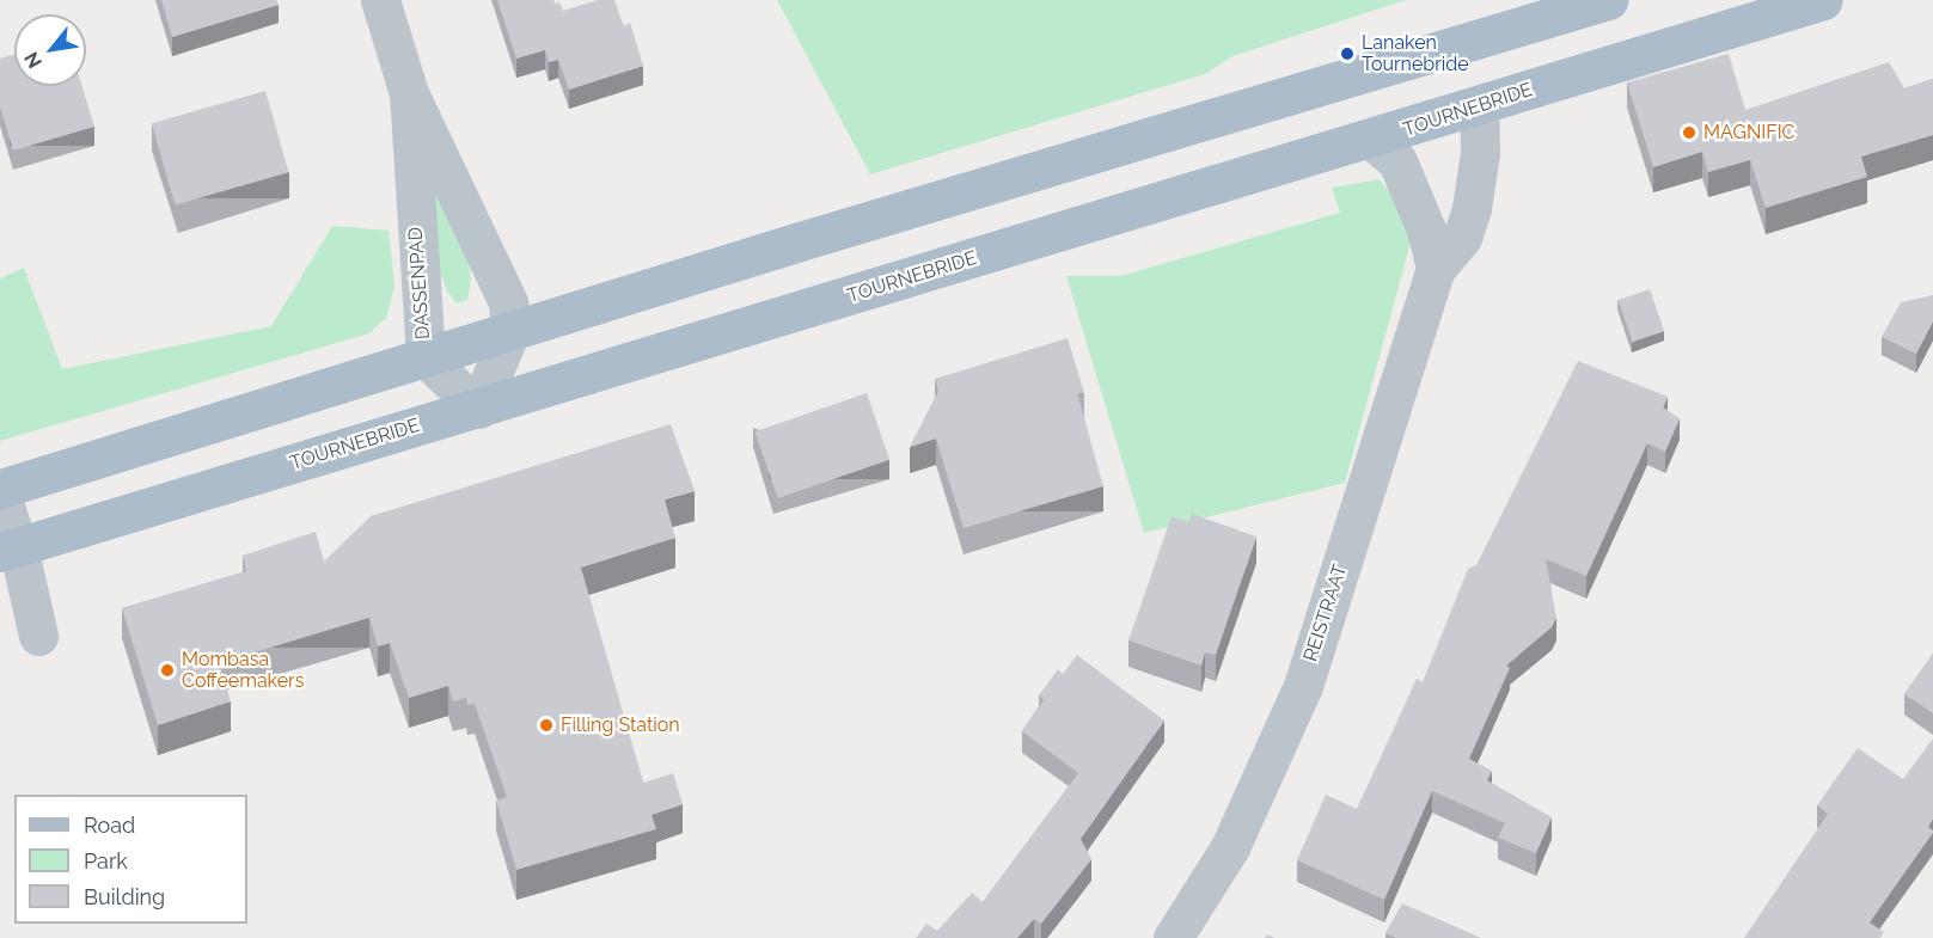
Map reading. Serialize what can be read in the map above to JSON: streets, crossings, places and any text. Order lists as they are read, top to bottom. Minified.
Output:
{"streets":{"main road":["TOURNEBRIDE"],"street":["DASSENPAD","REISTRAAT"]},"crossings":[["TOURNEBRIDE","DASSENPAD"],["TOURNEBRIDE","REISTRAAT"]],"places":["Lanaken Tournebride","MAGNIFIC","Mombasa Coffeemakers","Filling Station"],"legend":["Road","Park","Building"],"north":"bottom left"}
